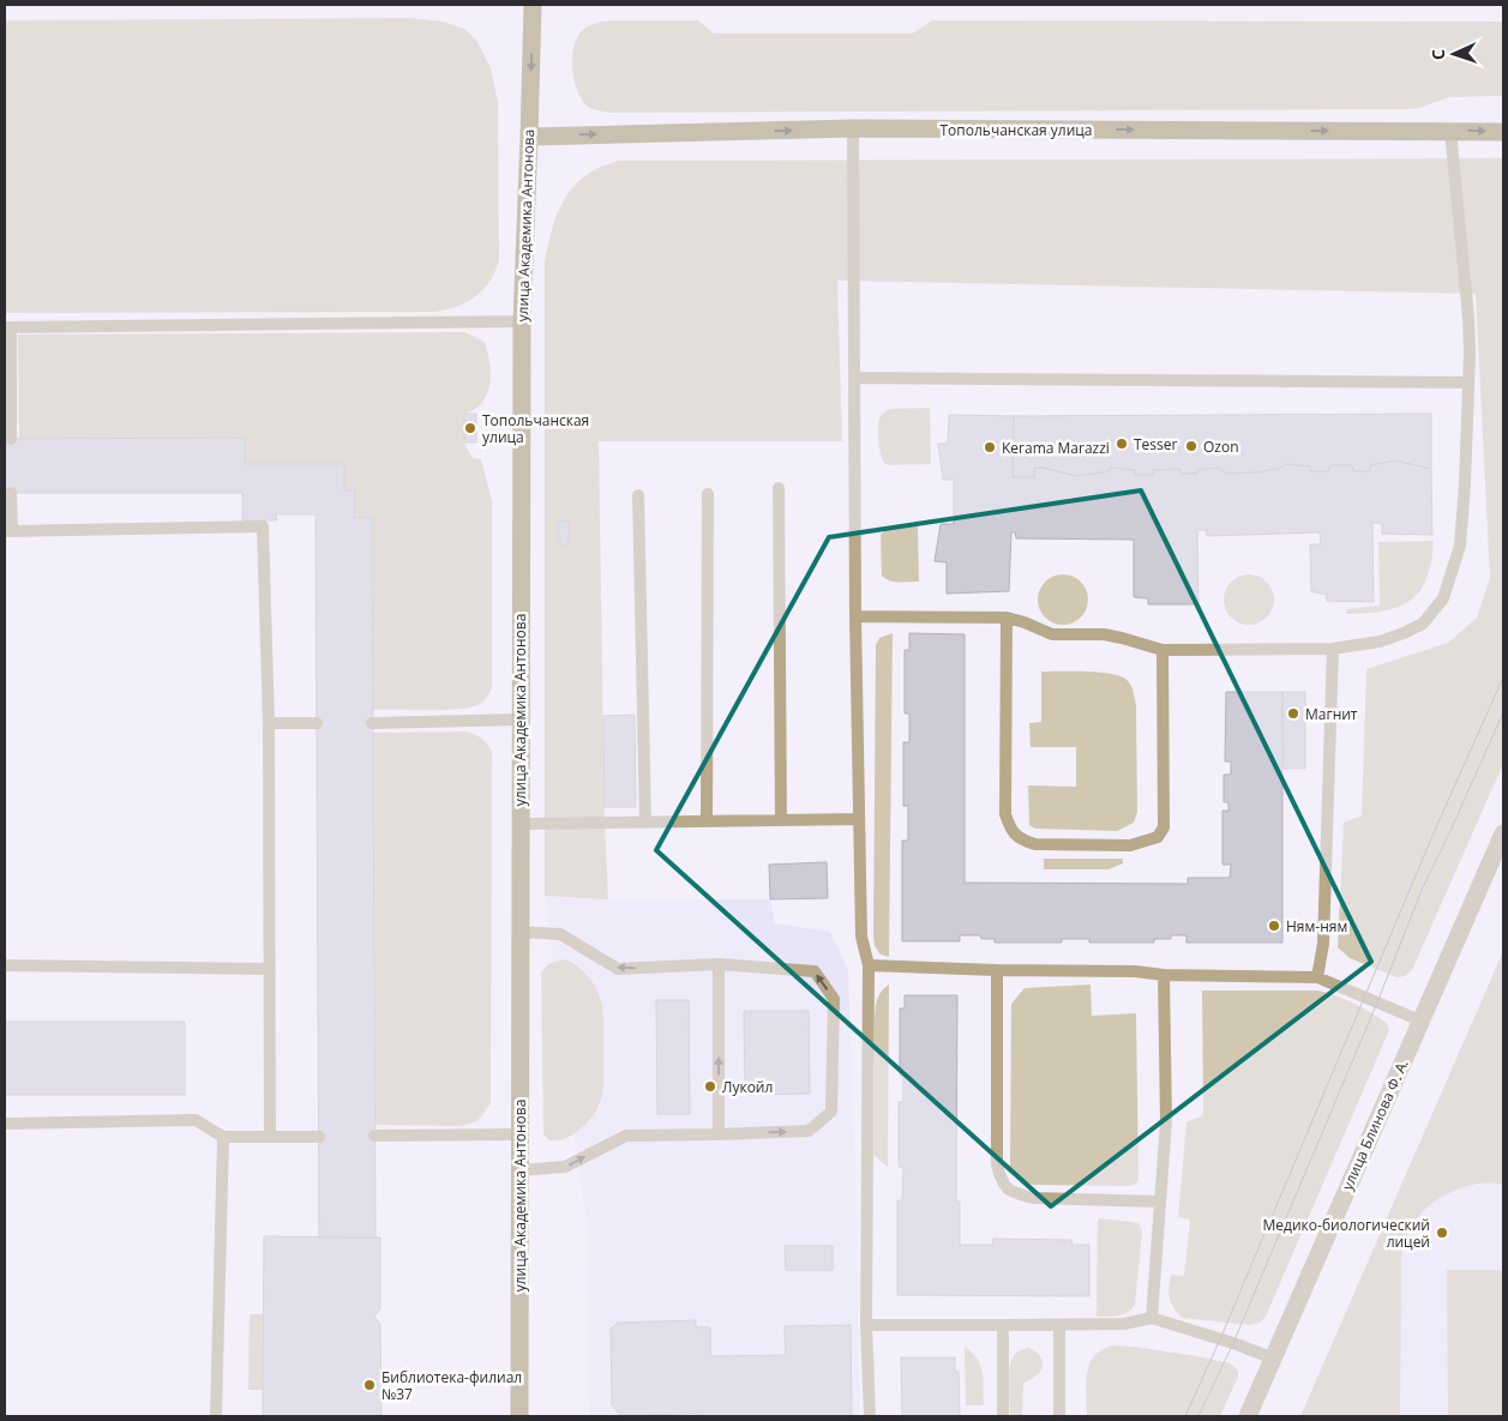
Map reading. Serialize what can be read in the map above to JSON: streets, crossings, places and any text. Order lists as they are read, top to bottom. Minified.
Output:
{"streets":{"main road":["Топольчанская улица","улица Академика Антонова"],"street":["улица Блинова Ф. А."]},"crossings":[["Топольчанская улица","улица Академика Антонова"]],"one_way":["Топольчанская улица"],"places":["Топольчанская улица","Tesser","Ozon","Kerama Marazzi","Магнит","Ням-ням","Лукойл","Медико-биологический лицей","Библиотека-филиал №37"],"north":"left"}
